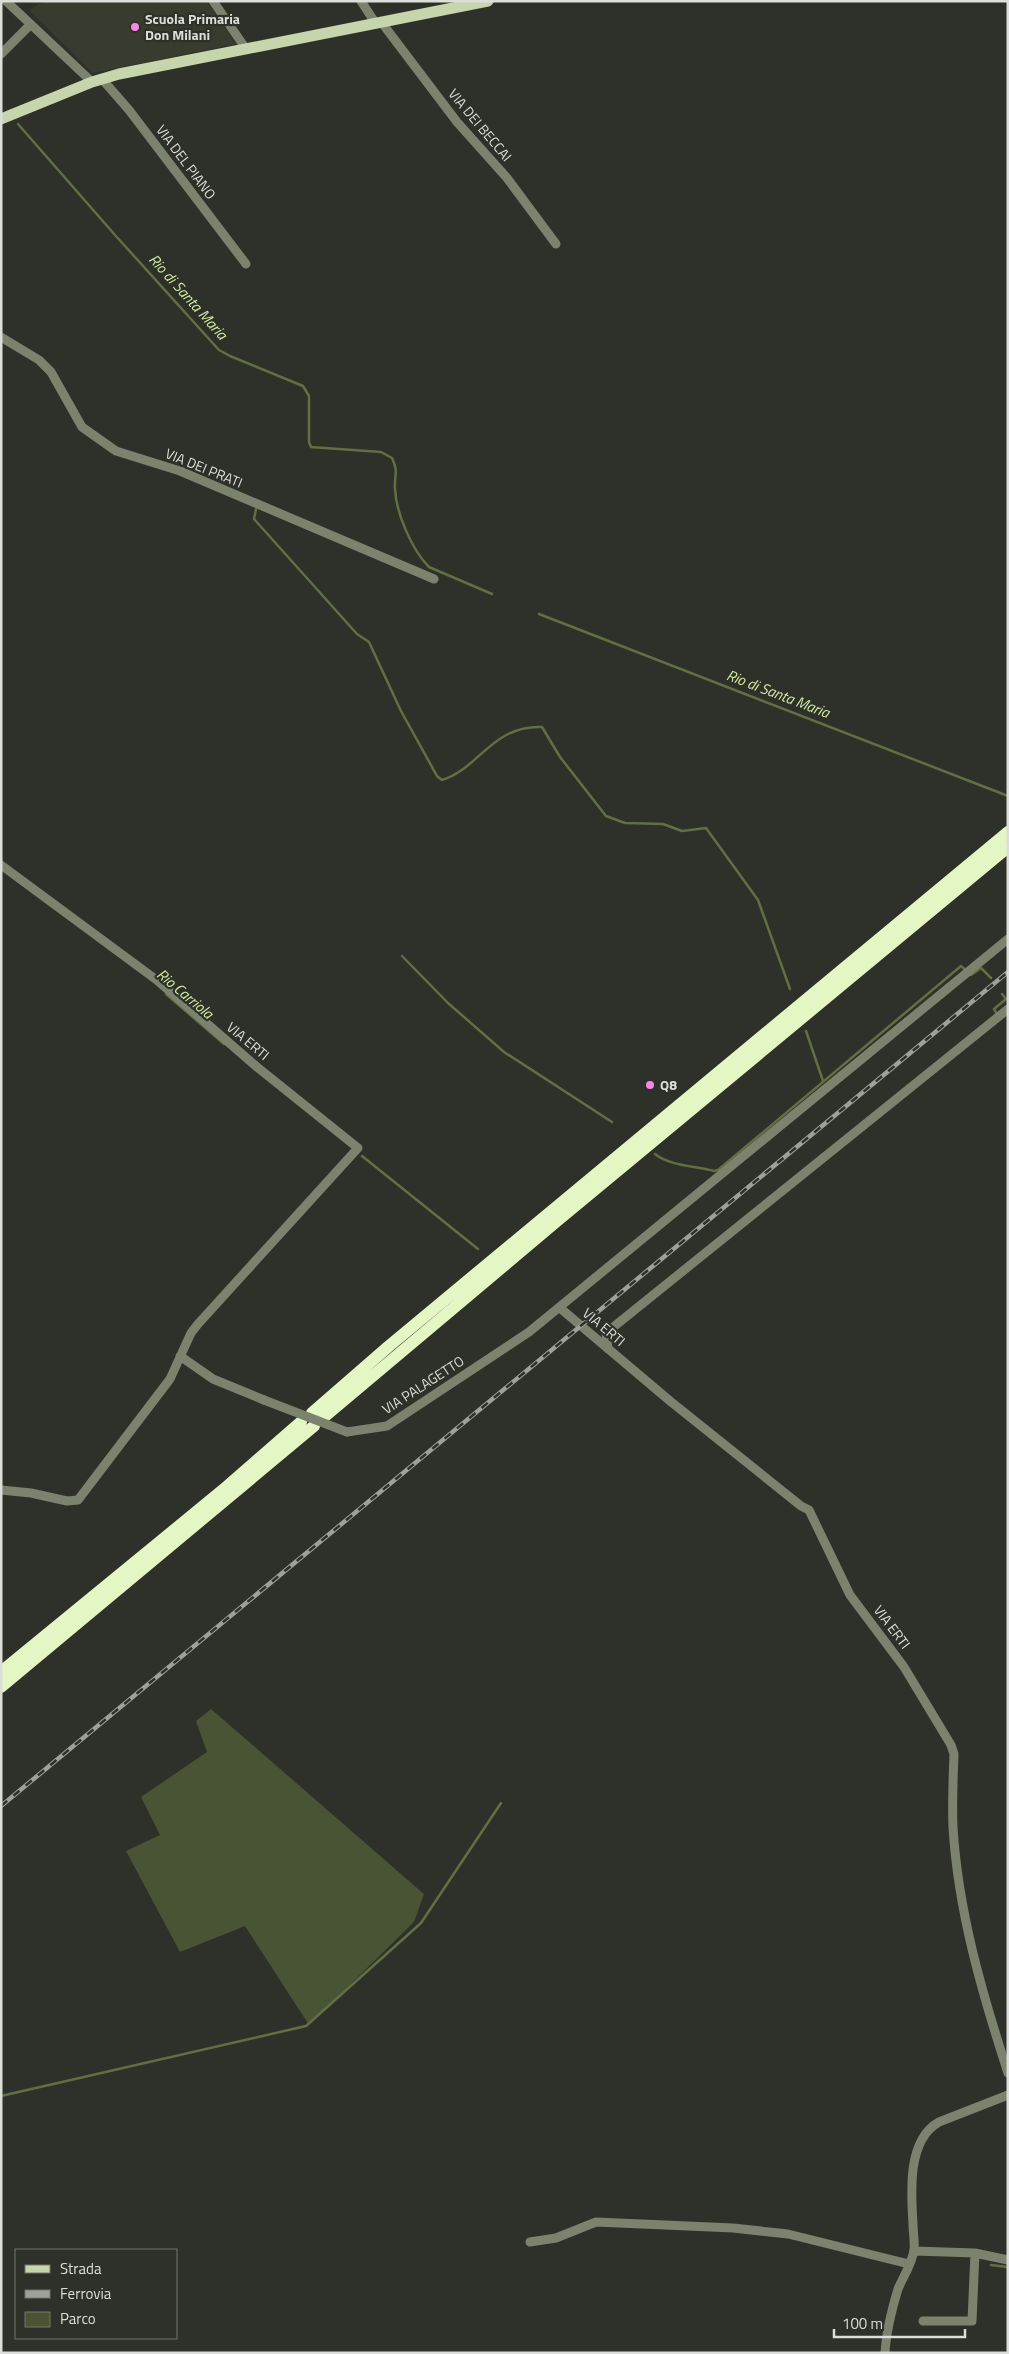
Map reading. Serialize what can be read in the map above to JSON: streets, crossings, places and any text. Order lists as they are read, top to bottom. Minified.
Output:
{"streets":{"street":["VIA DEI BECCAI","VIA DEL PIANO","VIA DEI PRATI","VIA ERTI","VIA PALAGETTO"]},"crossings":[["VIA ERTI","VIA PALAGETTO"]],"water":["Rio di Santa Maria","Rio Carriola"],"places":["Scuola Primaria Don Milani","Q8"],"legend":["Strada","Ferrovia","Parco"],"scale_bar":"100 m"}
